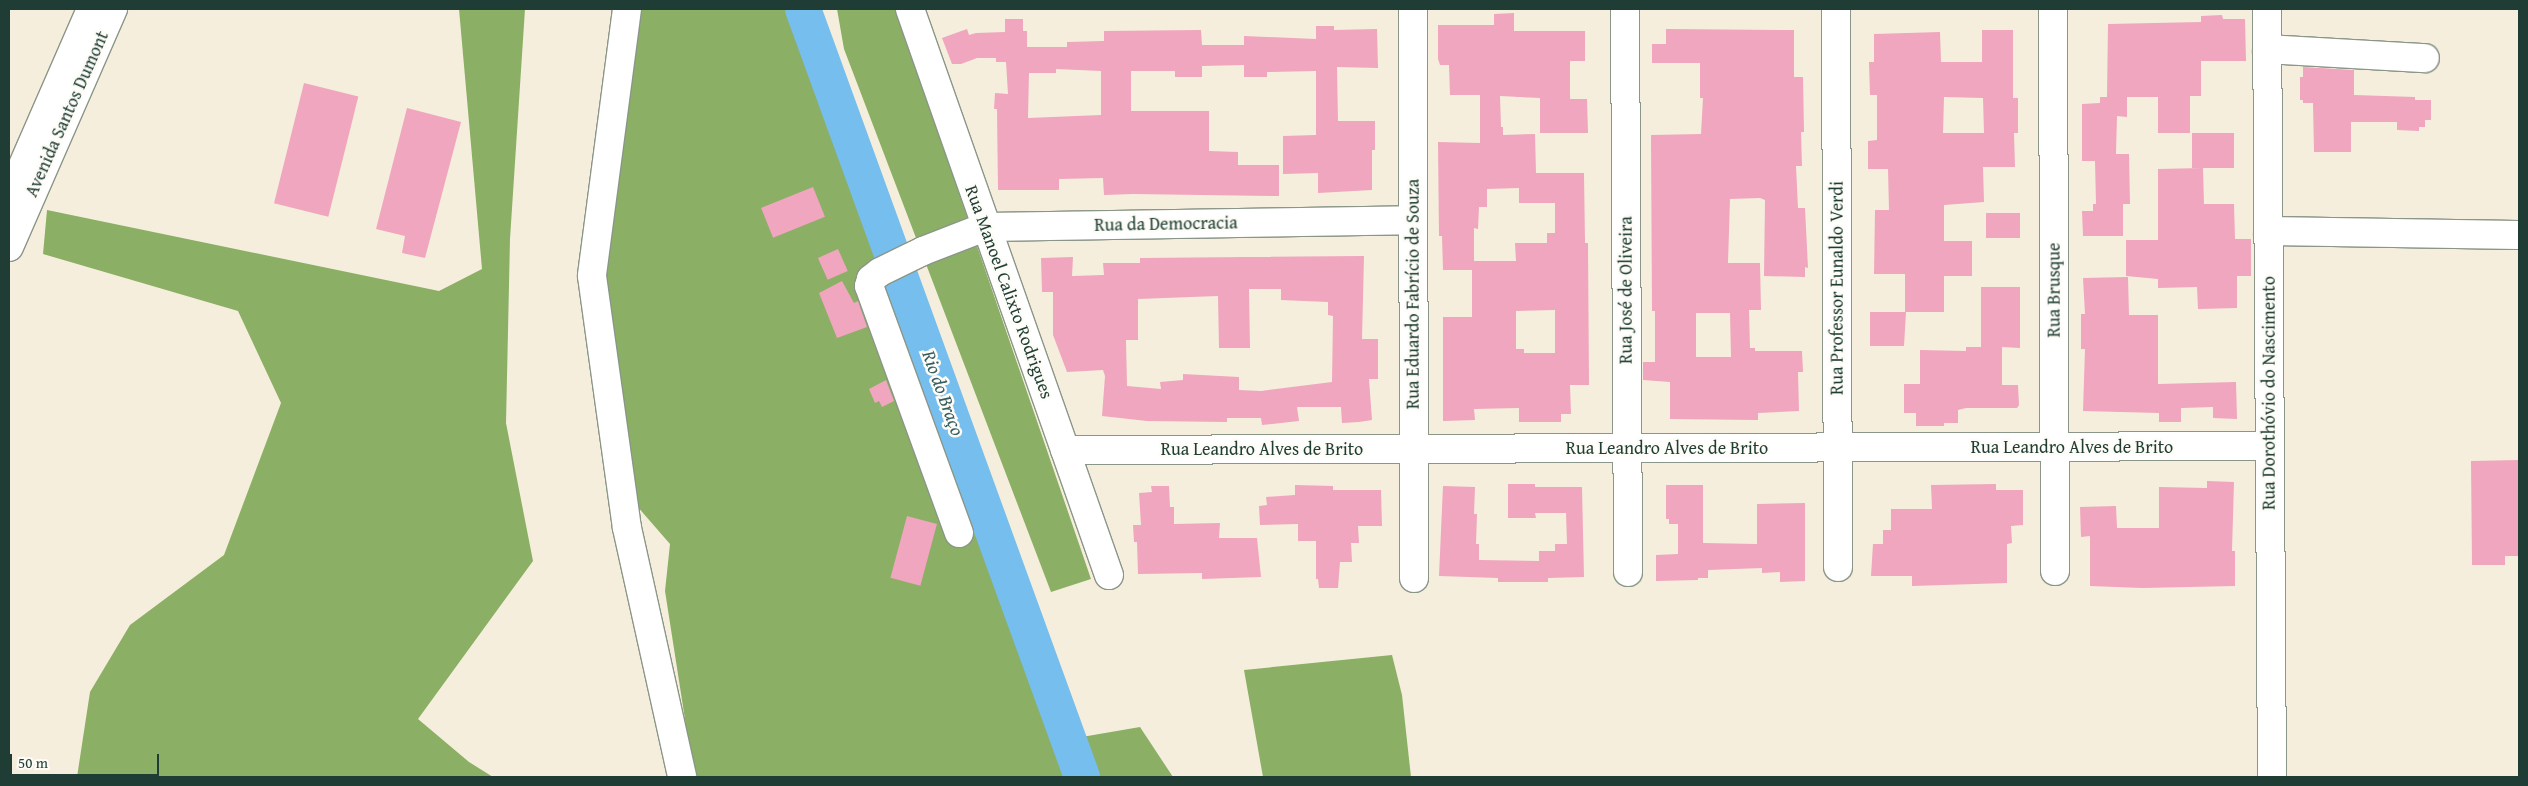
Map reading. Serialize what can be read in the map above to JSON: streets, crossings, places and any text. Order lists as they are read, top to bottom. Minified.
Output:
{"streets":{"street":["Avenida Santos Dumont","Rua da Democracia","Rua Professor Eunaldo Verdi","Rua José de Oliveira","Rua Brusque","Rua Manoel Calixto Rodrigues","Rua Eduardo Fabrício de Souza","Rua Dorothóvio do Nascimento","Rua Leandro Alves de Brito"]},"crossings":[["Rua da Democracia","Rua Manoel Calixto Rodrigues"],["Rua da Democracia","Rua Eduardo Fabrício de Souza"],["Rua Professor Eunaldo Verdi","Rua Leandro Alves de Brito"],["Rua José de Oliveira","Rua Leandro Alves de Brito"],["Rua Brusque","Rua Leandro Alves de Brito"],["Rua Manoel Calixto Rodrigues","Rua Leandro Alves de Brito"],["Rua Eduardo Fabrício de Souza","Rua Leandro Alves de Brito"],["Rua Dorothóvio do Nascimento","Rua Leandro Alves de Brito"]],"water":["Rio do Braço"],"scale_bar":"50 m"}
